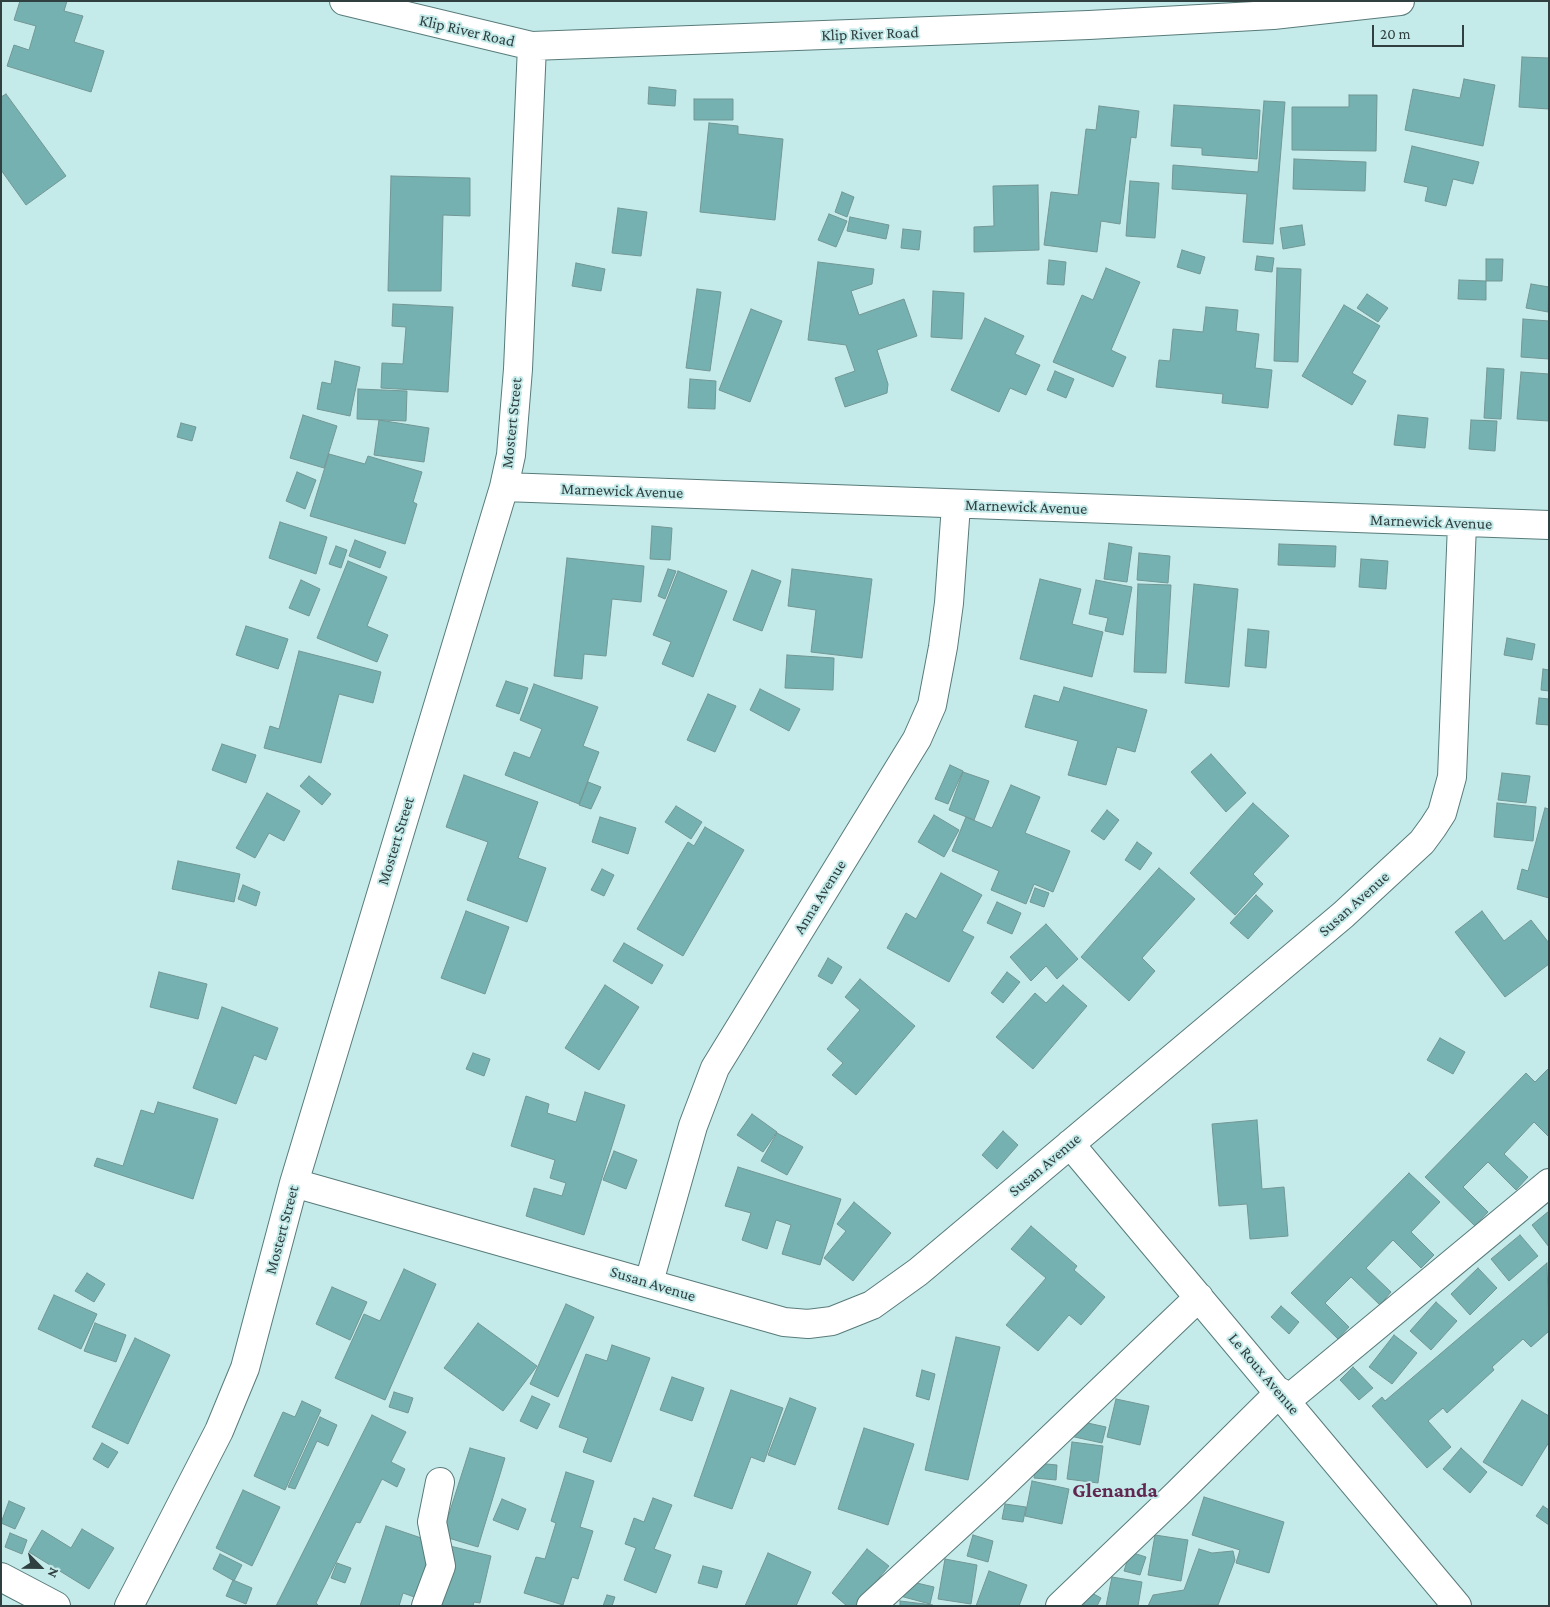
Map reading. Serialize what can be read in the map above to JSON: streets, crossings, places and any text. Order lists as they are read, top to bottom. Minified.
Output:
{"streets":{"street":["Klip River Road","Mostert Street","Marnewick Avenue","Anna Avenue","Susan Avenue","Le Roux Avenue"]},"crossings":[["Klip River Road","Mostert Street"],["Mostert Street","Marnewick Avenue"],["Mostert Street","Susan Avenue"],["Marnewick Avenue","Anna Avenue"],["Marnewick Avenue","Susan Avenue"],["Anna Avenue","Susan Avenue"],["Susan Avenue","Le Roux Avenue"]],"districts":["Glenanda"],"scale_bar":"20 m","north":"bottom right"}
